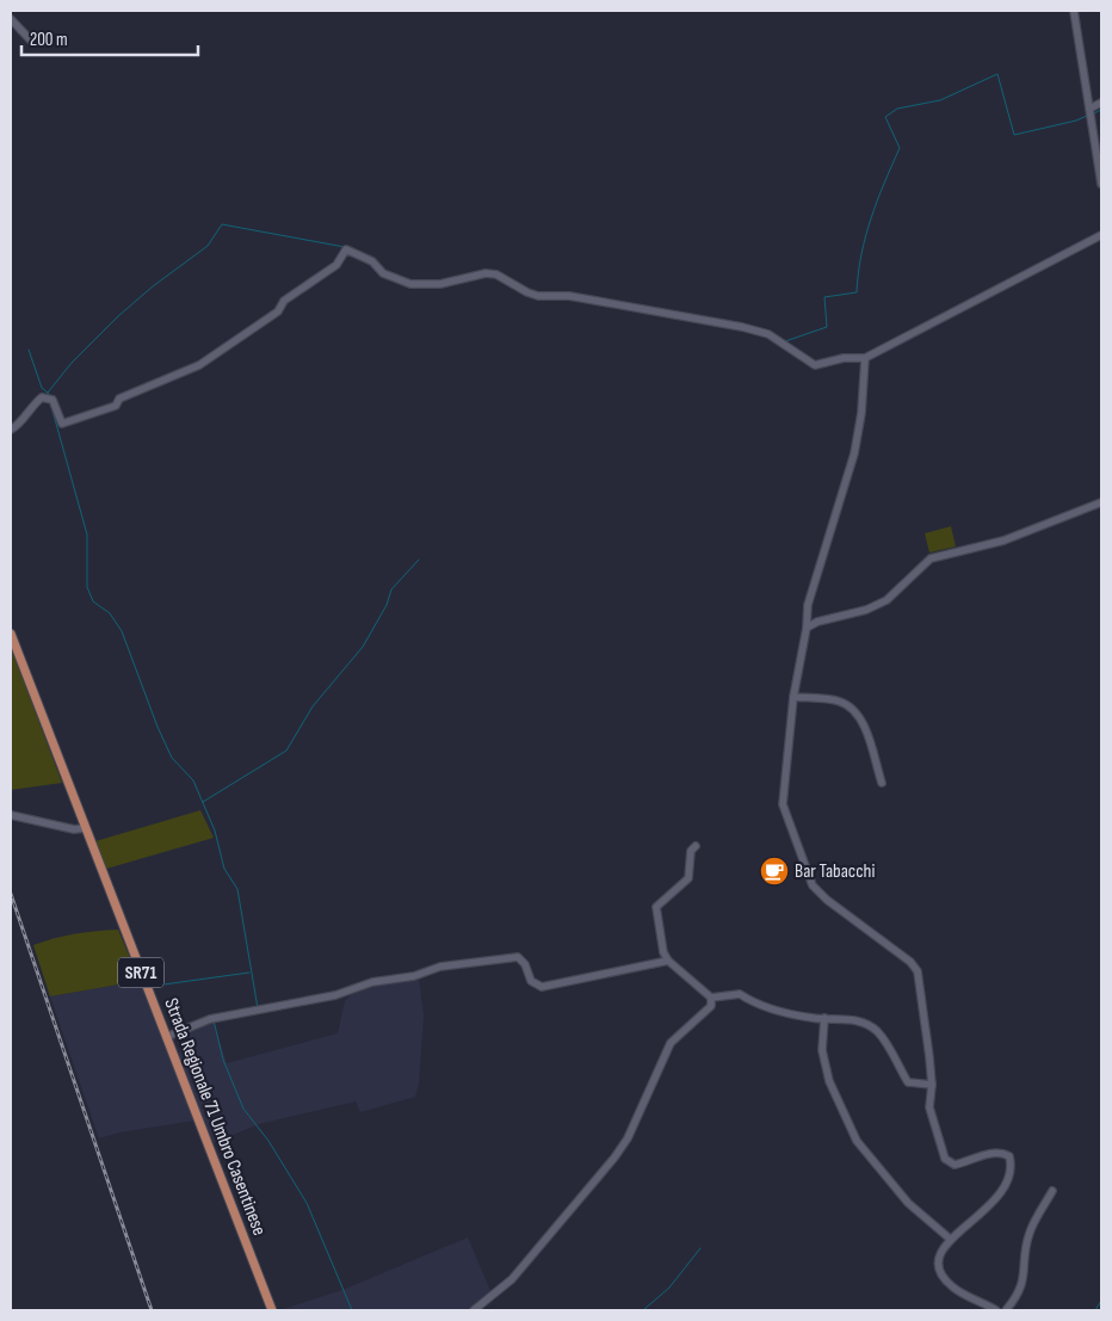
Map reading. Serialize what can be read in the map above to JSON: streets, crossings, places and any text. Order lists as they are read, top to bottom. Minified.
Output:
{"streets":{"main road":["SR71","Strada Regionale 71 Umbro Casentinese"]},"places":{"cafe":["Bar Tabacchi"]},"scale_bar":"200 m"}
